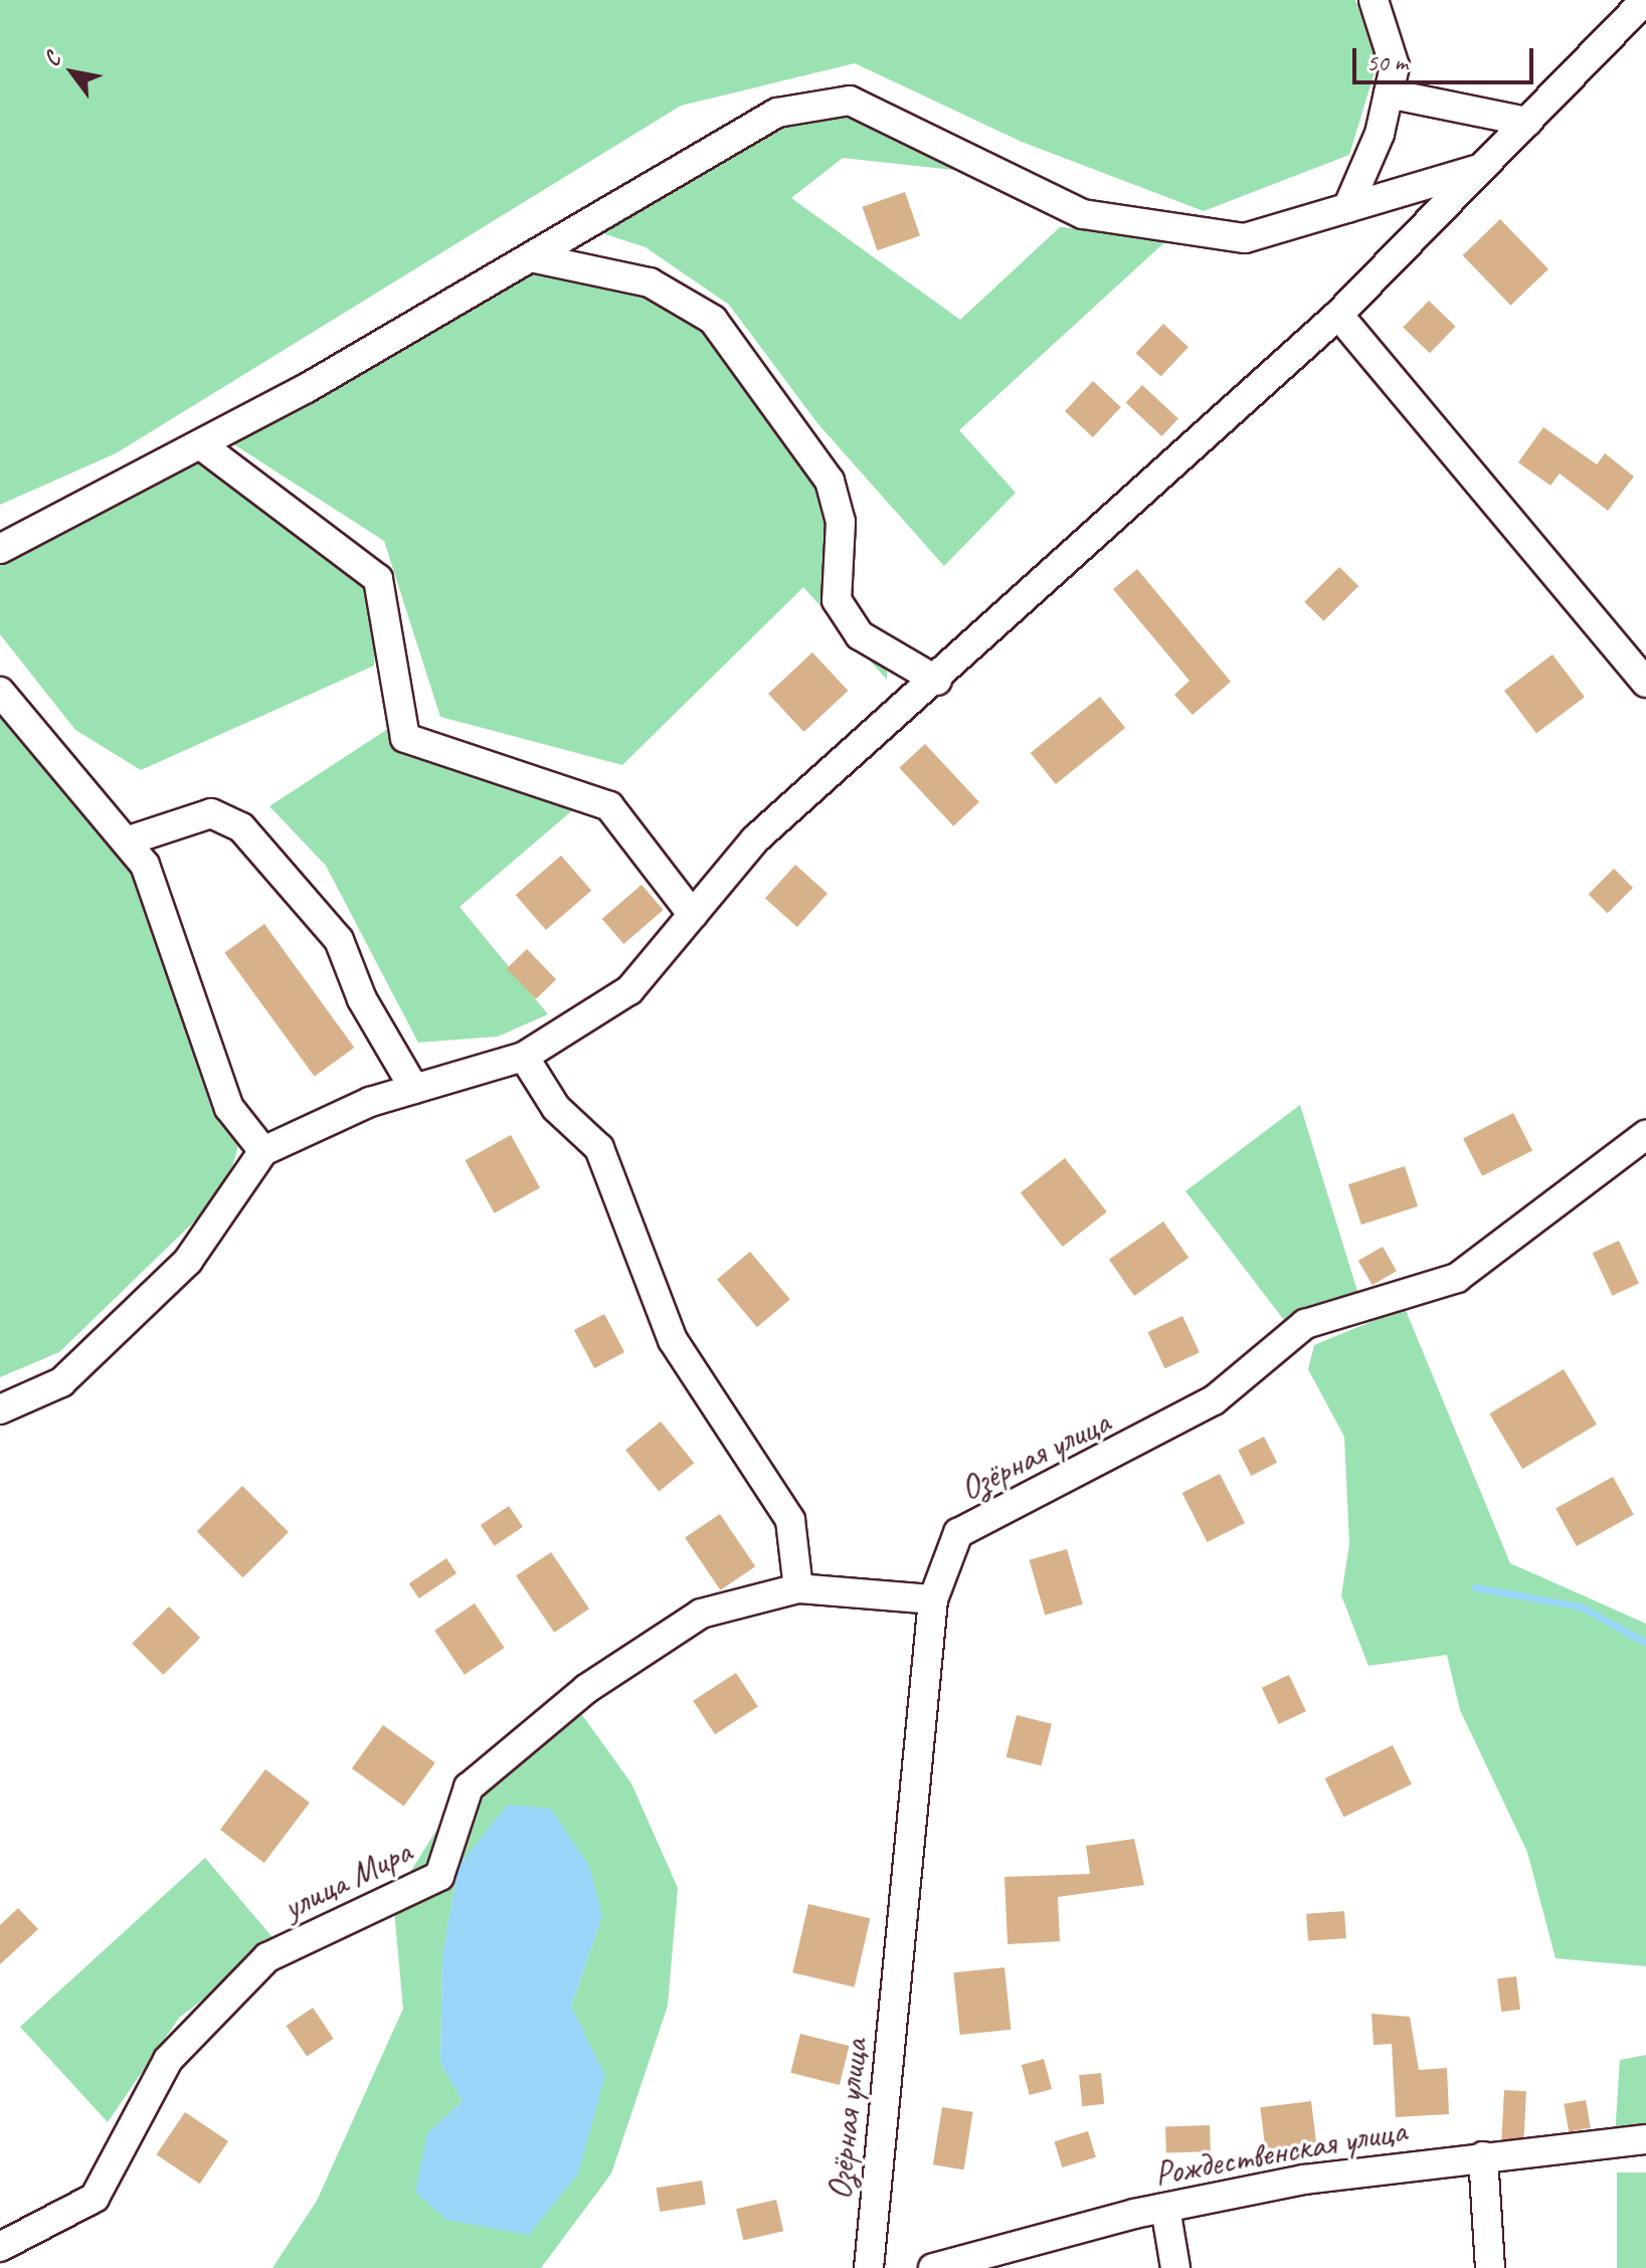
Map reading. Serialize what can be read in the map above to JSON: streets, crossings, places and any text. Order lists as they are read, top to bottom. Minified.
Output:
{"streets":{"street":["Озёрная улица","улица Мира","Рождественская улица"]},"crossings":[["Озёрная улица","улица Мира"]],"scale_bar":"50 m","north":"top left"}
